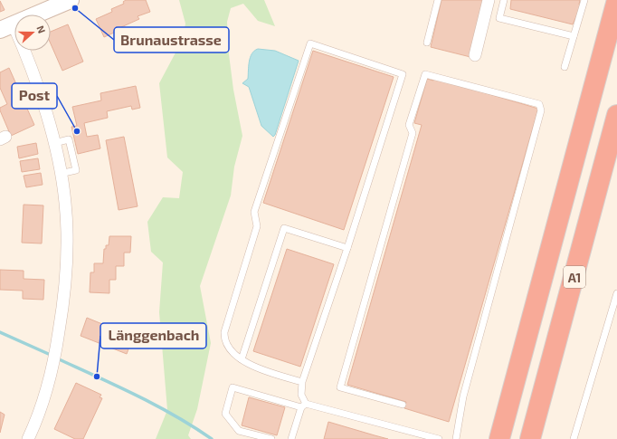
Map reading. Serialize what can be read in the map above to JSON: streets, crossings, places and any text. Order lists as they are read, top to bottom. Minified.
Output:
{"streets":{"highway":["A1"]},"places":["Brunaustrasse","Post","Länggenbach"],"north":"right"}
